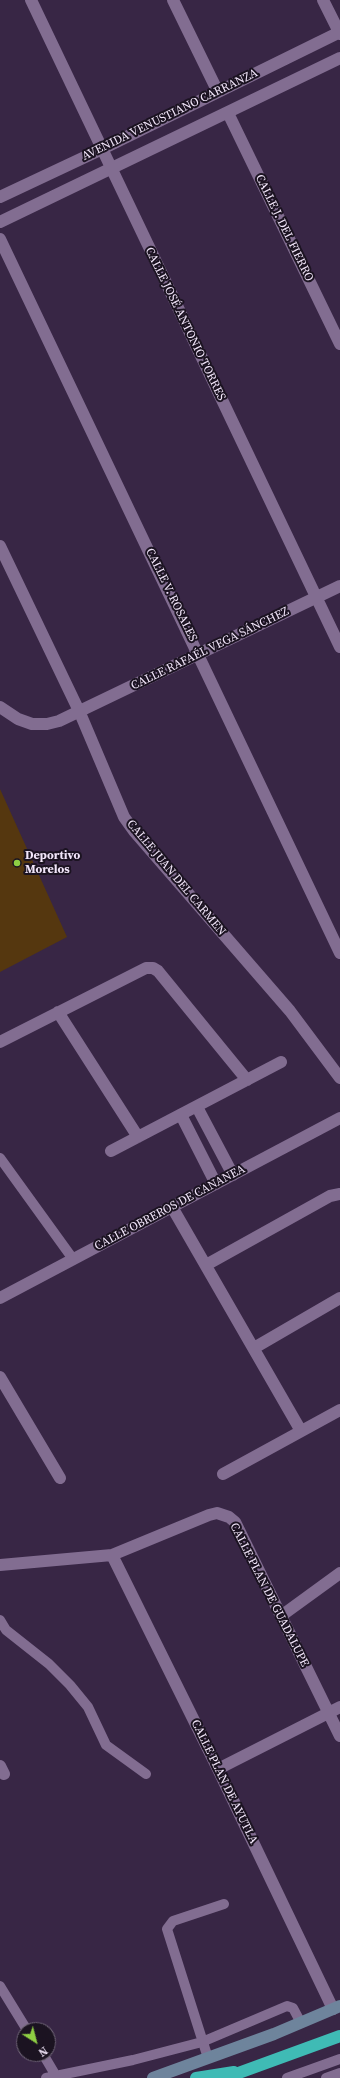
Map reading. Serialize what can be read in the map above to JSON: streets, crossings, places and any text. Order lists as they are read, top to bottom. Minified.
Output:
{"streets":{"street":["AVENIDA VENUSTIANO CARRANZA","CALLE J. DEL FIERRO","CALLE JOSÉ ANTONIO TORRES","CALLE V. ROSALES","CALLE RAFAÉL VEGA SÁNCHEZ","CALLE JUAN DEL CARMEN","CALLE OBREROS DE CANANEA","CALLE PLAN DE GUADALUPE","CALLE PLAN DE AYUTLA"]},"crossings":[["AVENIDA VENUSTIANO CARRANZA","CALLE J. DEL FIERRO"],["AVENIDA VENUSTIANO CARRANZA","CALLE JOSÉ ANTONIO TORRES"],["CALLE JOSÉ ANTONIO TORRES","CALLE RAFAÉL VEGA SÁNCHEZ"],["CALLE V. ROSALES","CALLE RAFAÉL VEGA SÁNCHEZ"],["CALLE RAFAÉL VEGA SÁNCHEZ","CALLE JUAN DEL CARMEN"],["CALLE PLAN DE GUADALUPE","CALLE PLAN DE AYUTLA"]],"places":["Deportivo Morelos"],"north":"bottom right"}
